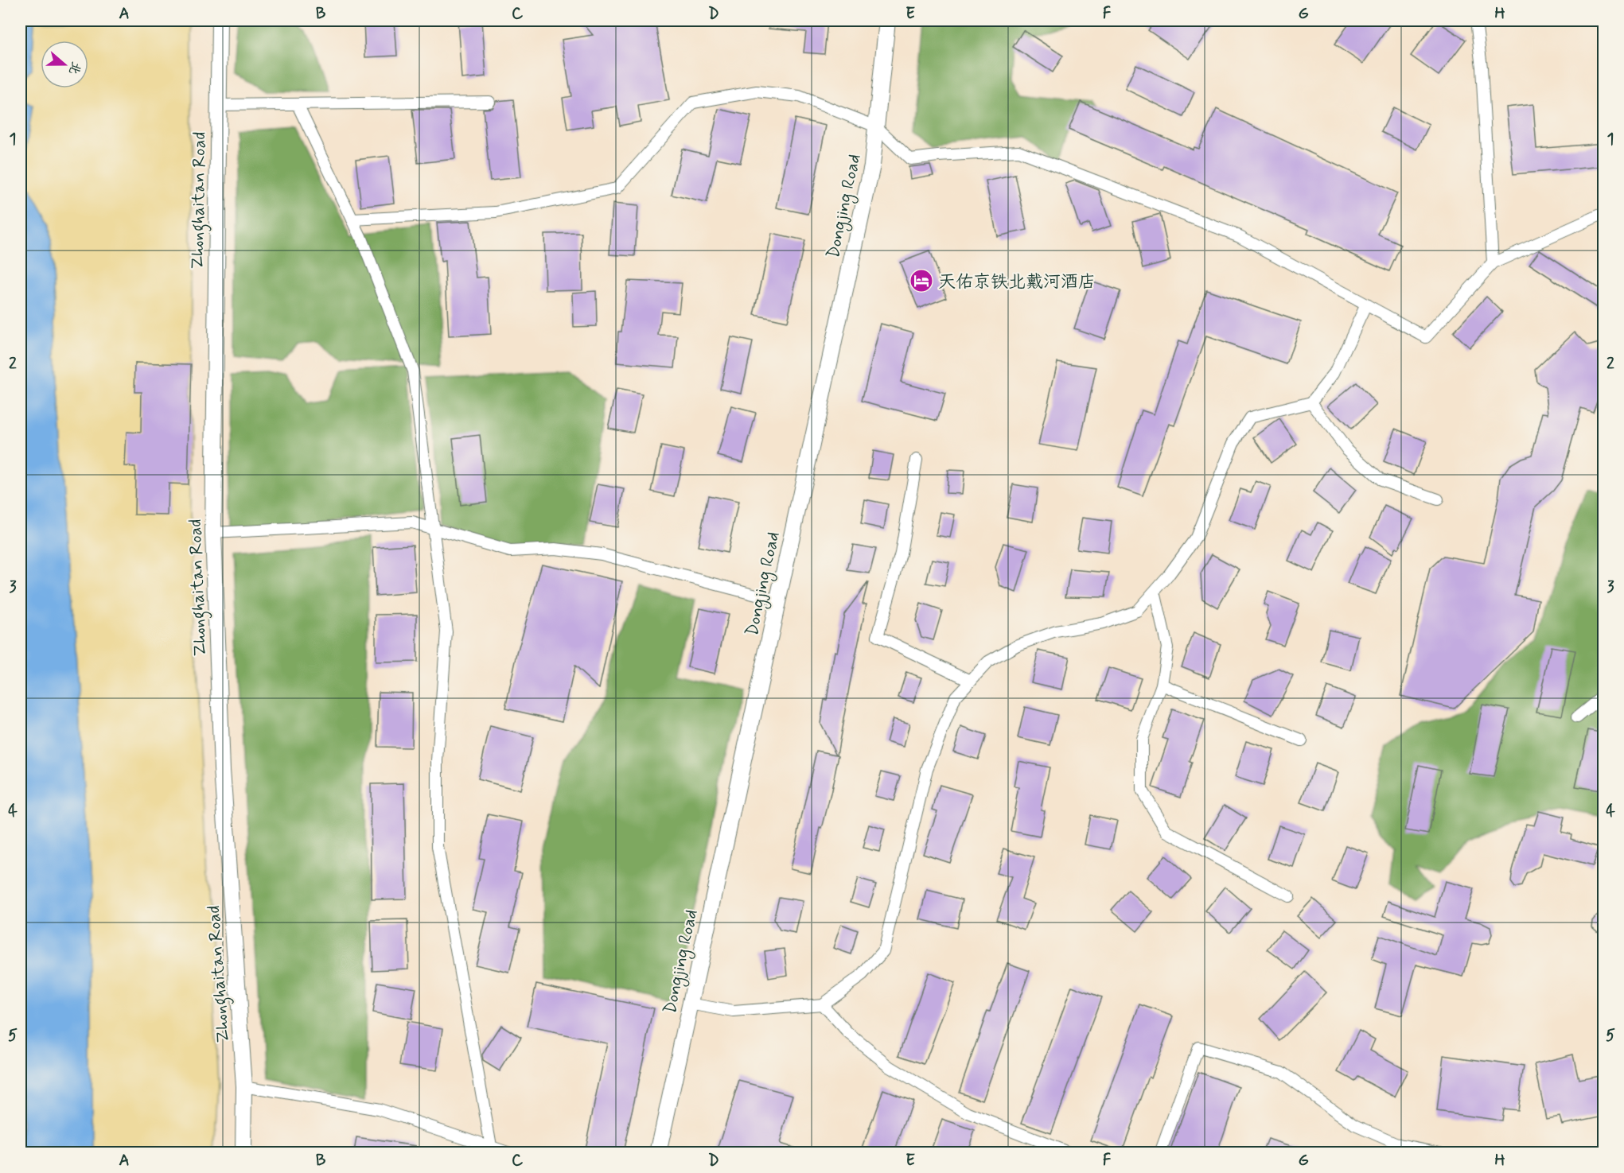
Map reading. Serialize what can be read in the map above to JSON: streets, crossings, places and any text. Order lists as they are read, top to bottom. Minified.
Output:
{"streets":{"main road":["Zhonghaitan Road","Dongjing Road"]},"places":{"hotel":["天佑京铁北戴河酒店"]},"north":"right","grid":{"columns":["A","B","C","D","E","F","G","H"],"rows":["1","2","3","4","5"]}}
